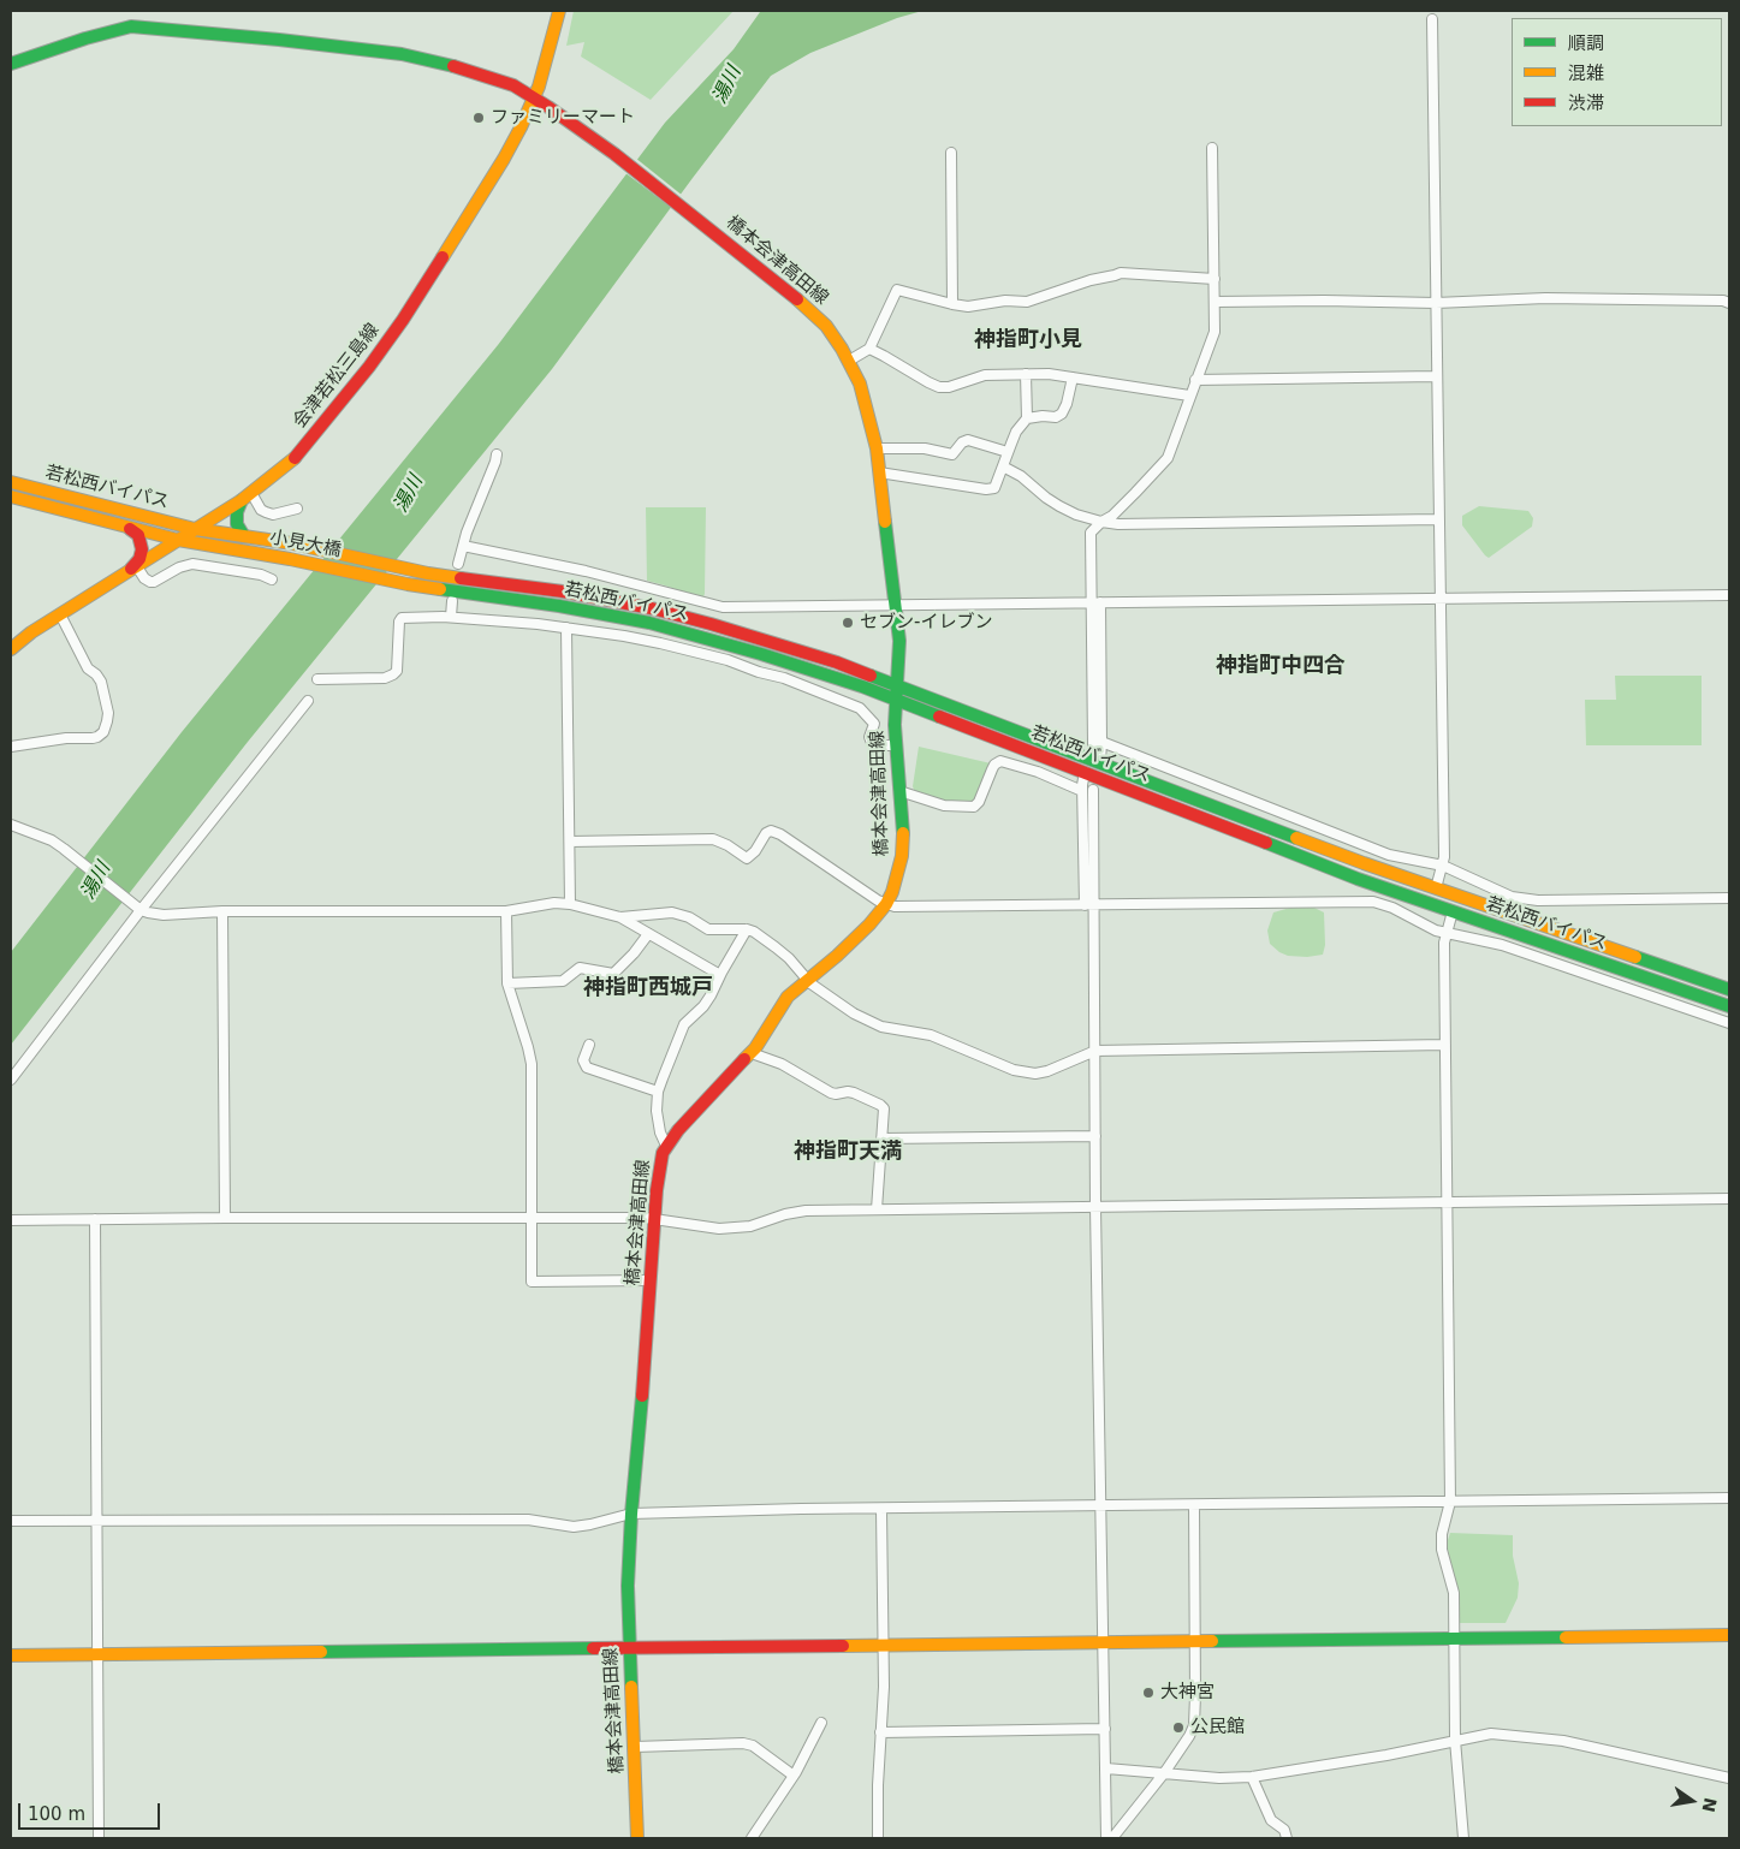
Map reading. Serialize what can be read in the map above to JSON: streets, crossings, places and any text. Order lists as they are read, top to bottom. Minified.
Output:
{"streets":{"main road":["橋本会津高田線","会津若松三島線","若松西バイパス","小見大橋"]},"crossings":[["橋本会津高田線","会津若松三島線"],["橋本会津高田線","若松西バイパス"],["会津若松三島線","若松西バイパス"],["会津若松三島線","小見大橋"],["若松西バイパス","小見大橋"]],"districts":["神指町小見","神指町中四合","神指町西城戸","神指町天満"],"water":["湯川"],"places":["ファミリーマート","セブン-イレブン","大神宮","公民館"],"legend":["順調","混雑","渋滞"],"scale_bar":"100 m","north":"right"}
